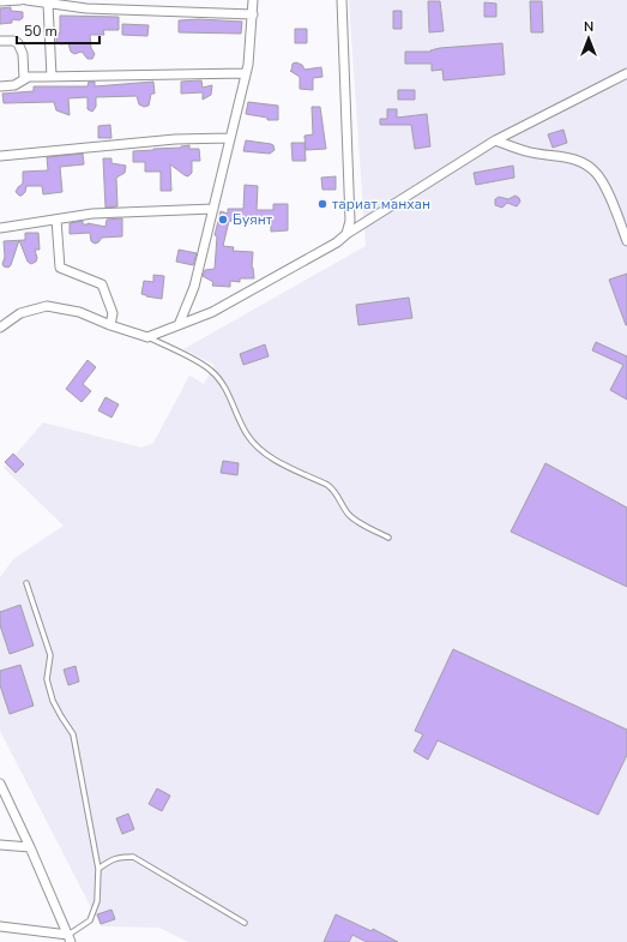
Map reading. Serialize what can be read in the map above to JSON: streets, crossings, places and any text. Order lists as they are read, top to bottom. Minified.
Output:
{"places":["тариат манхан","Буянт"],"scale_bar":"50 m","north":"top"}
